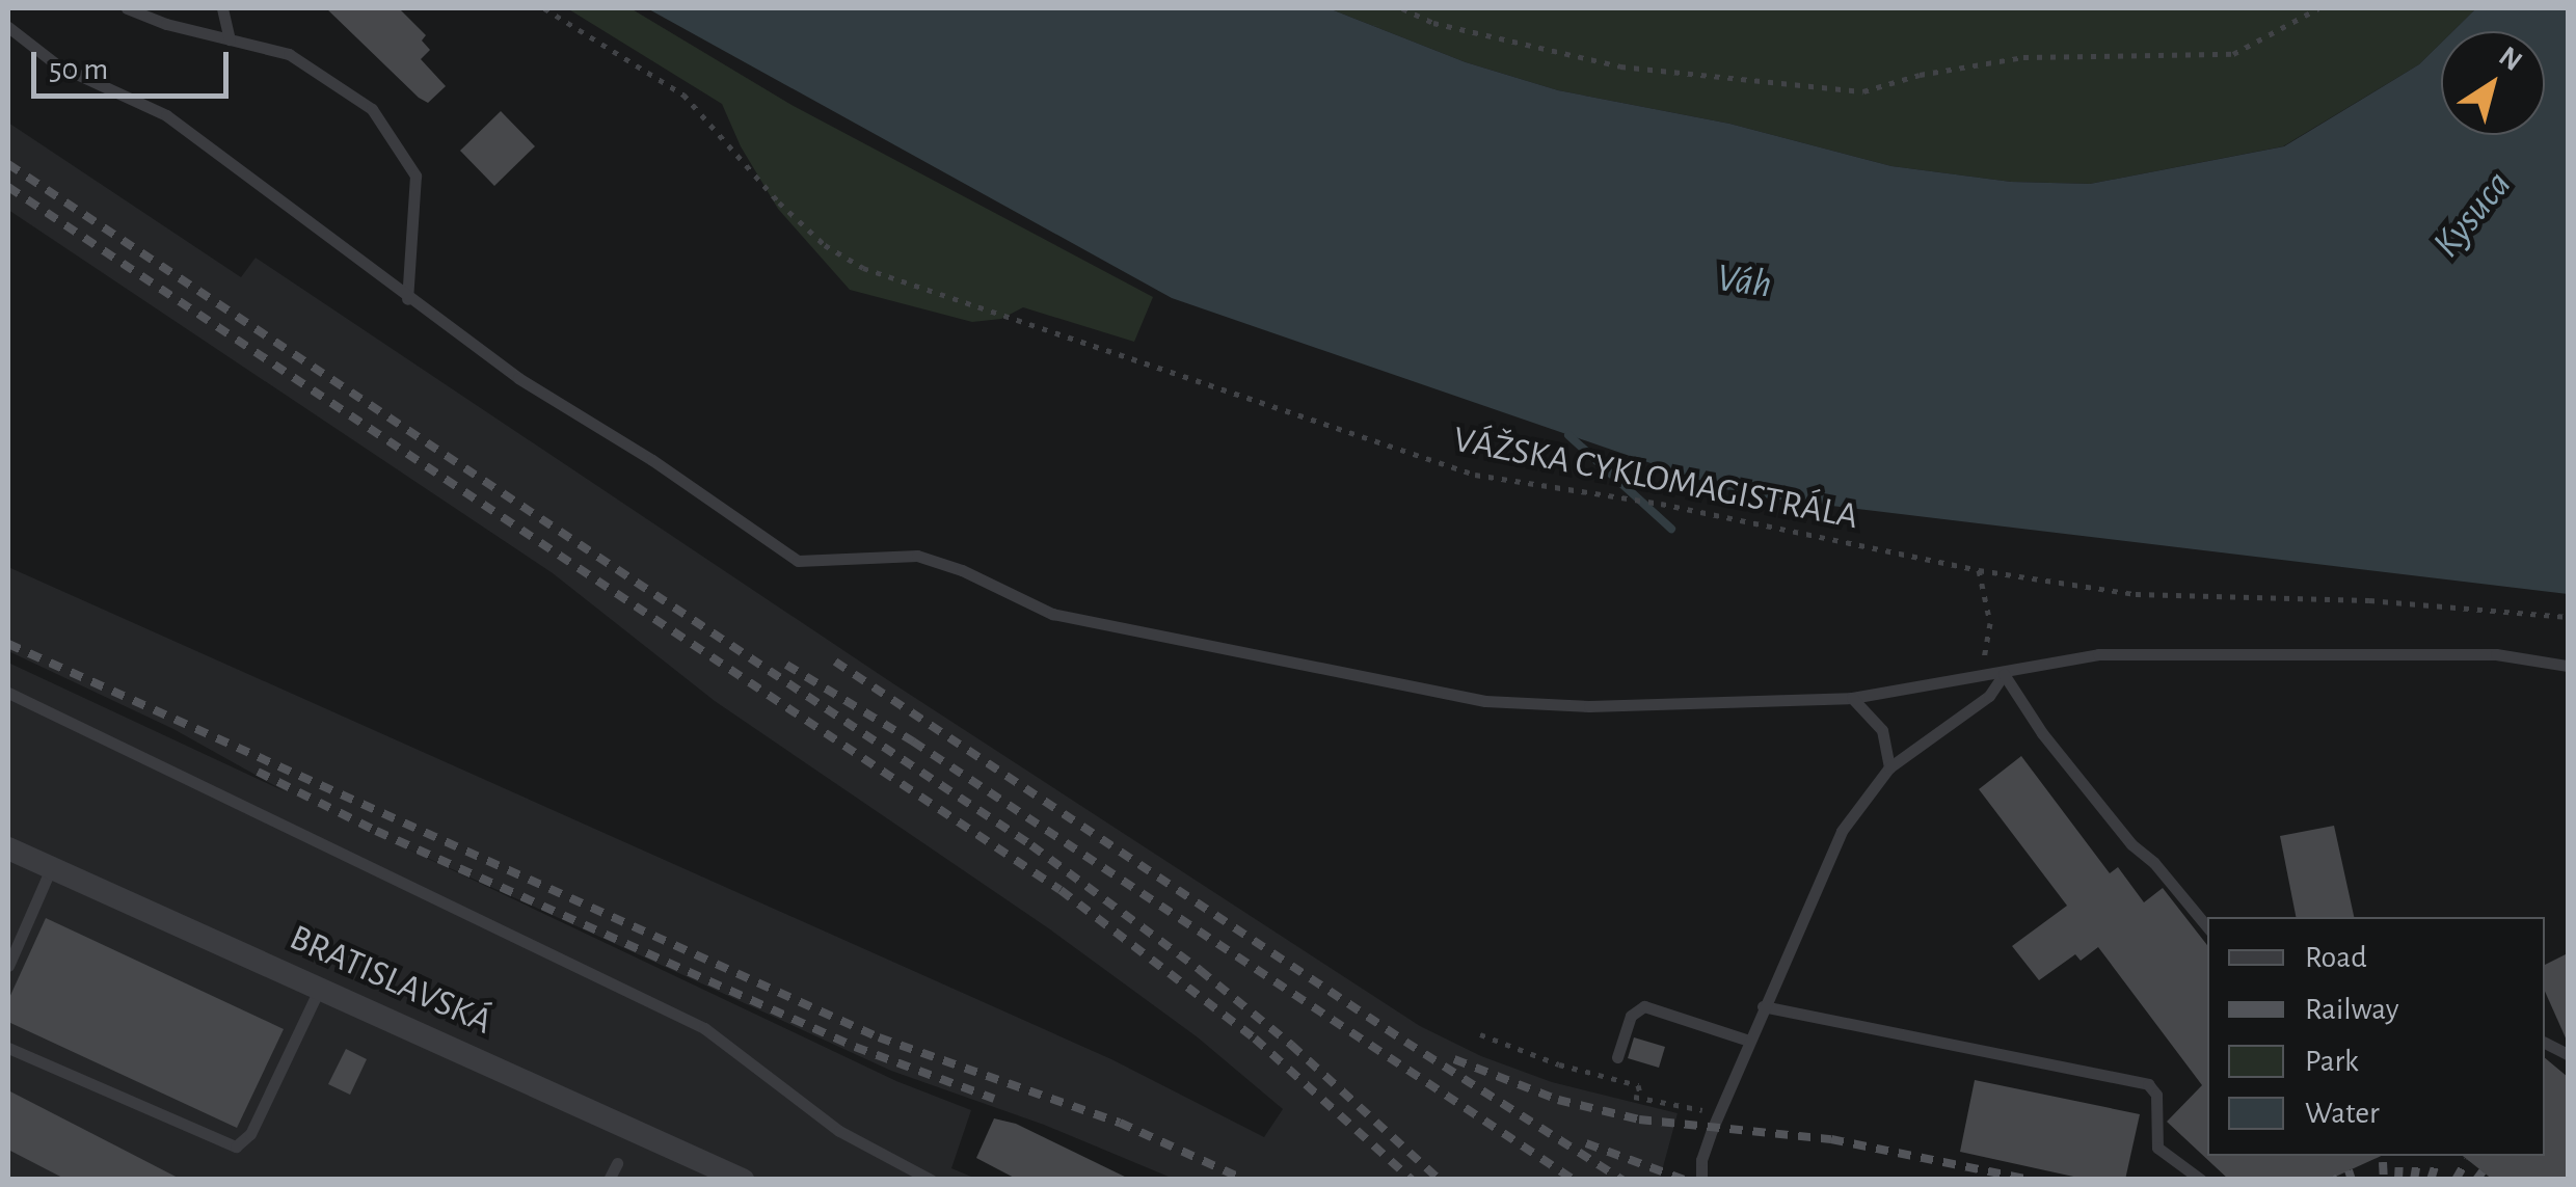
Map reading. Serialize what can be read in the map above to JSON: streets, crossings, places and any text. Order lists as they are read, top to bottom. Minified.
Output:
{"streets":{"street":["BRATISLAVSKÁ"],"path":["VÁŽSKA CYKLOMAGISTRÁLA"]},"water":["Kysuca","Váh"],"legend":["Road","Railway","Park","Water"],"scale_bar":"50 m","north":"top right"}
